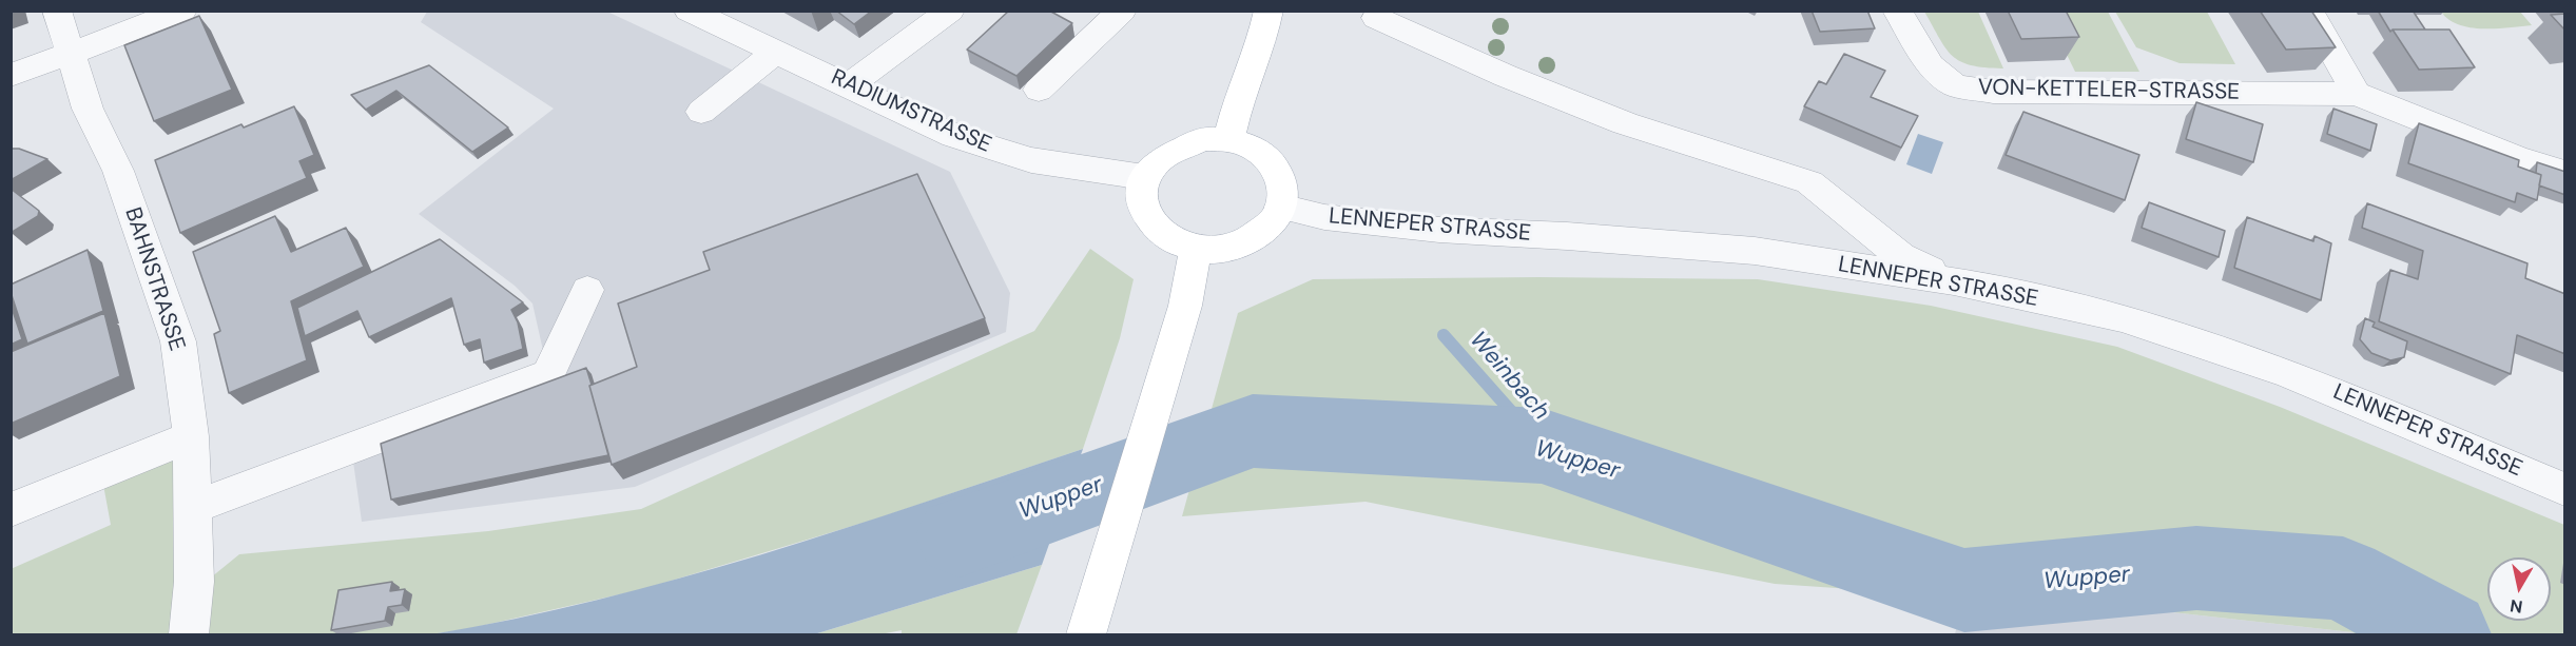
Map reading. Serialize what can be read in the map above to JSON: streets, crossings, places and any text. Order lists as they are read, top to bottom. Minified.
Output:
{"streets":{"street":["VON-KETTELER-STRASSE","RADIUMSTRASSE","LENNEPER STRASSE","BAHNSTRASSE"]},"crossings":[["RADIUMSTRASSE","LENNEPER STRASSE"]],"water":["Weinbach","Wupper"],"north":"bottom"}
